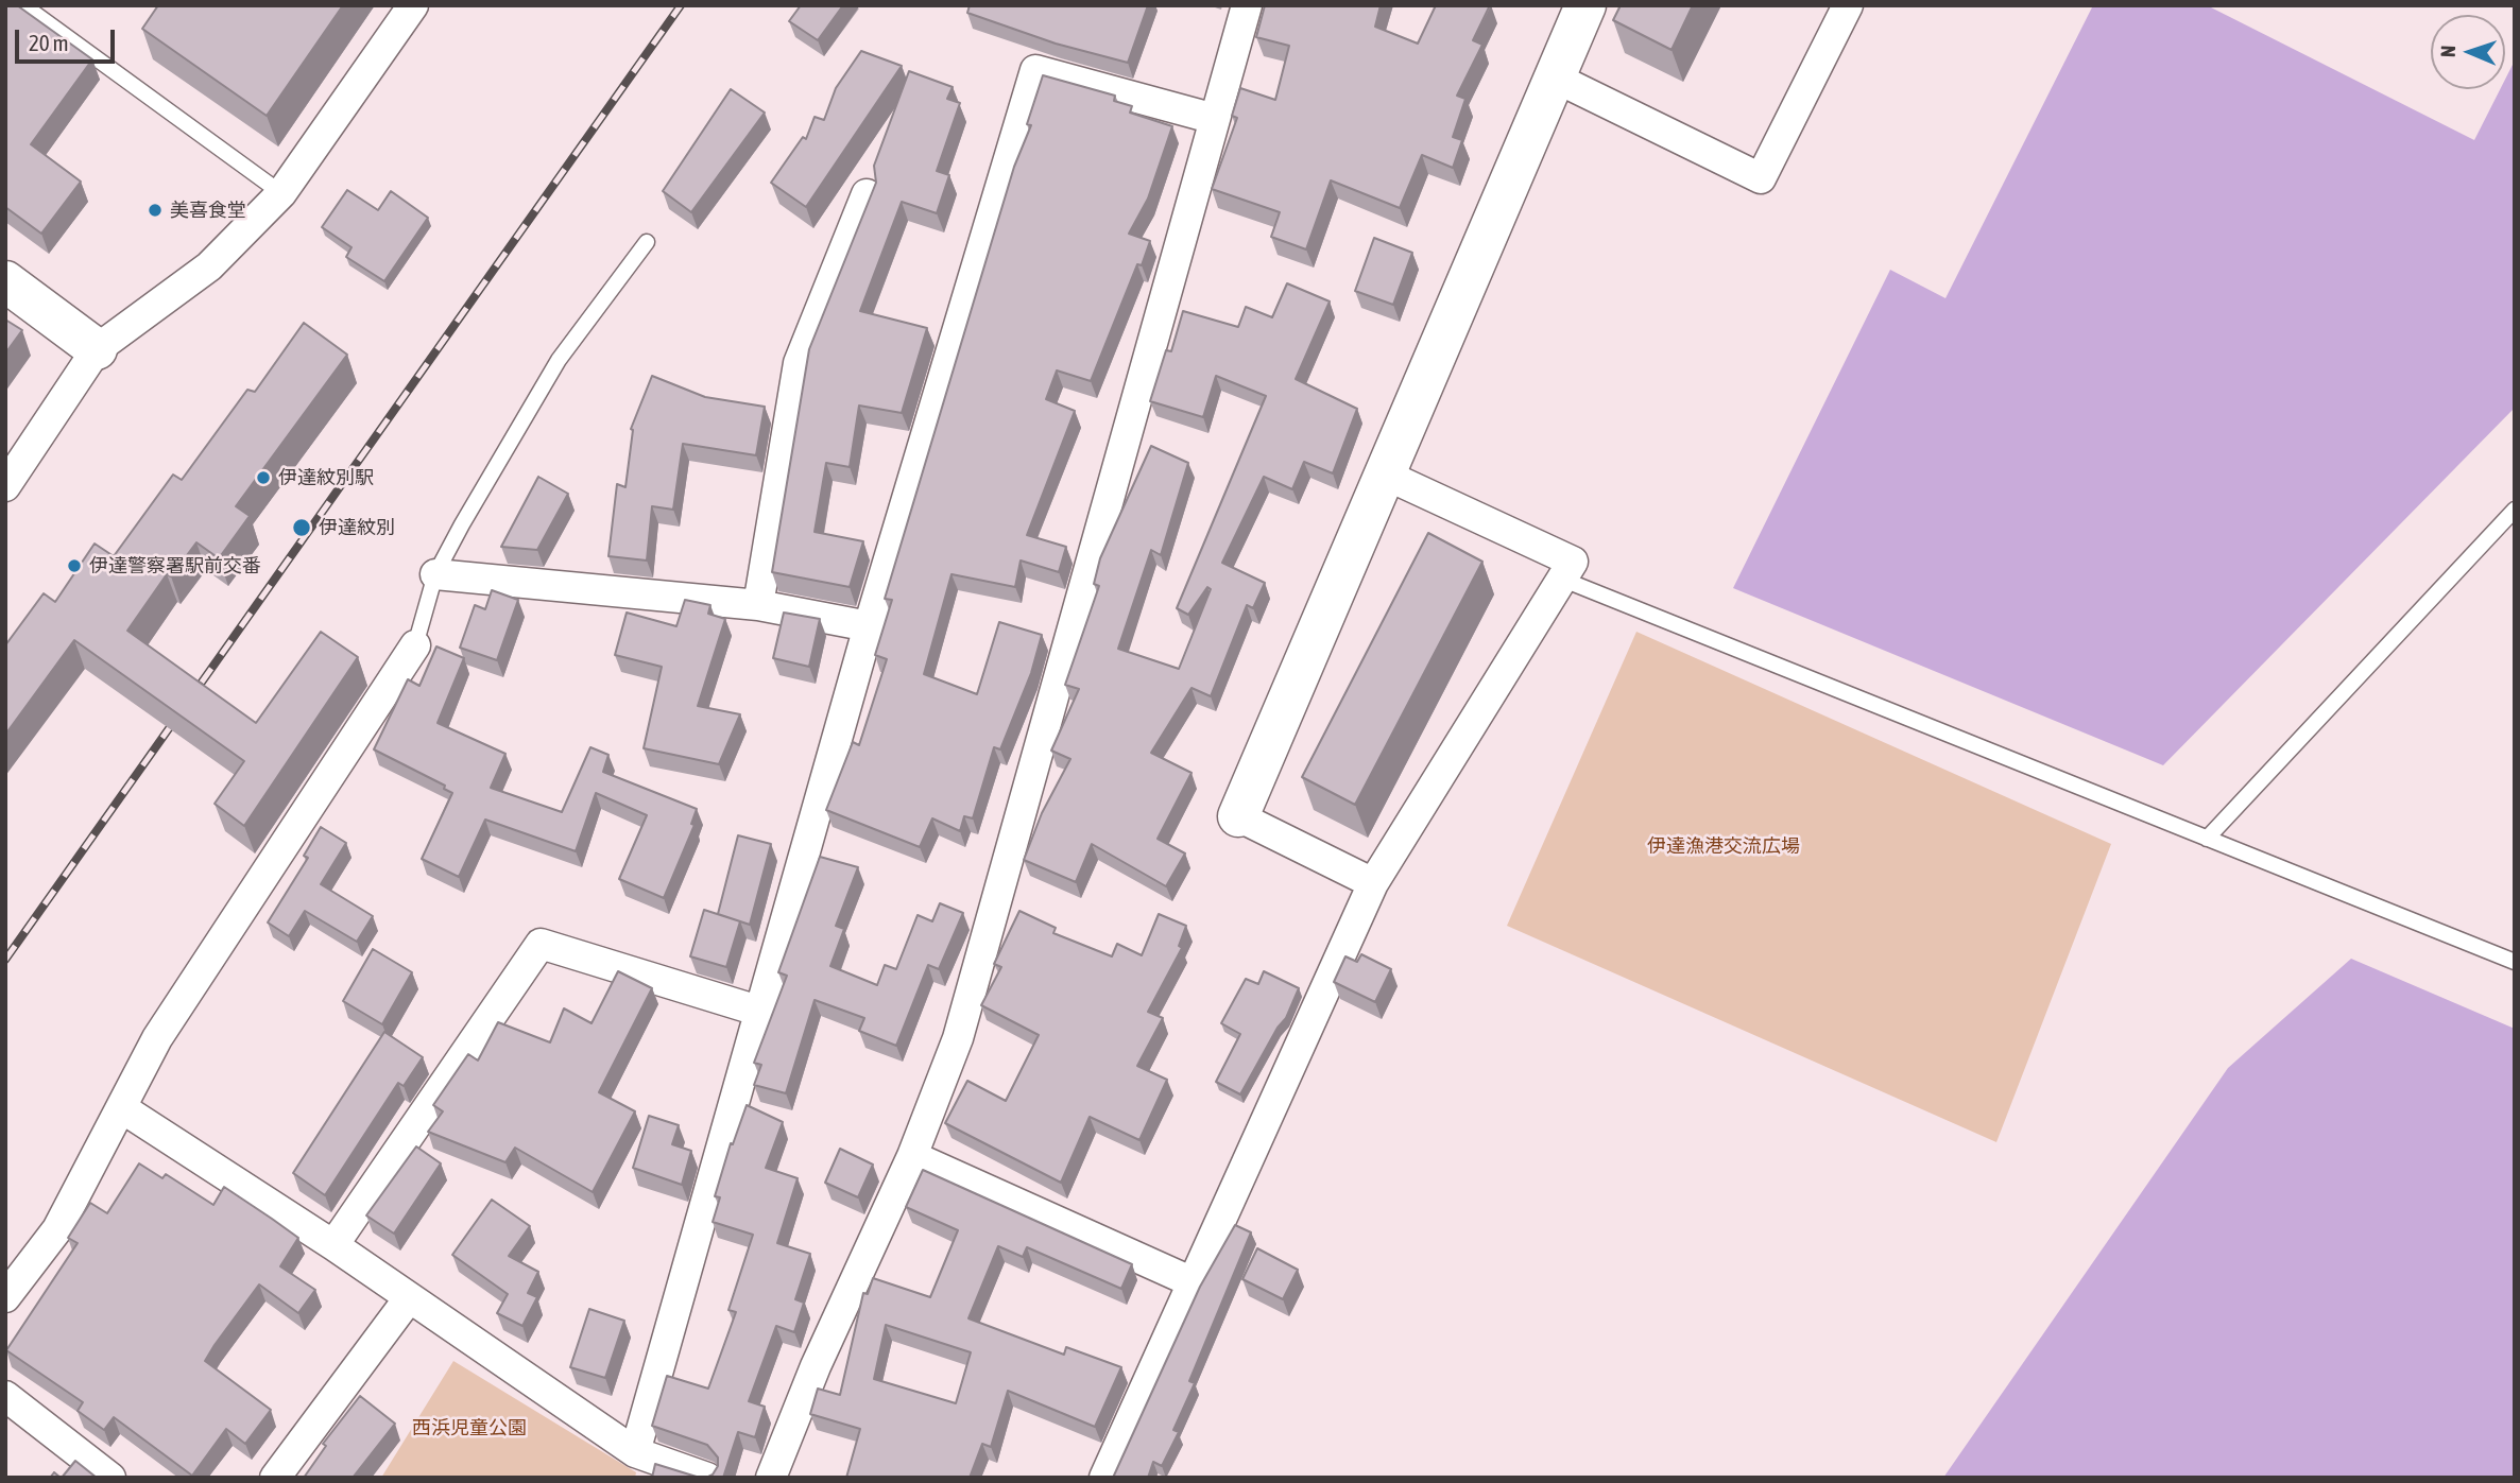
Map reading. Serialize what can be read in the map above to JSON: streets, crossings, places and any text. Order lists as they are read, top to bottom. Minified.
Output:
{"parks":["伊達漁港交流広場","西浜児童公園"],"places":["美喜食堂","伊達紋別駅","伊達紋別","伊達警察署駅前交番"],"scale_bar":"20 m","north":"left"}
